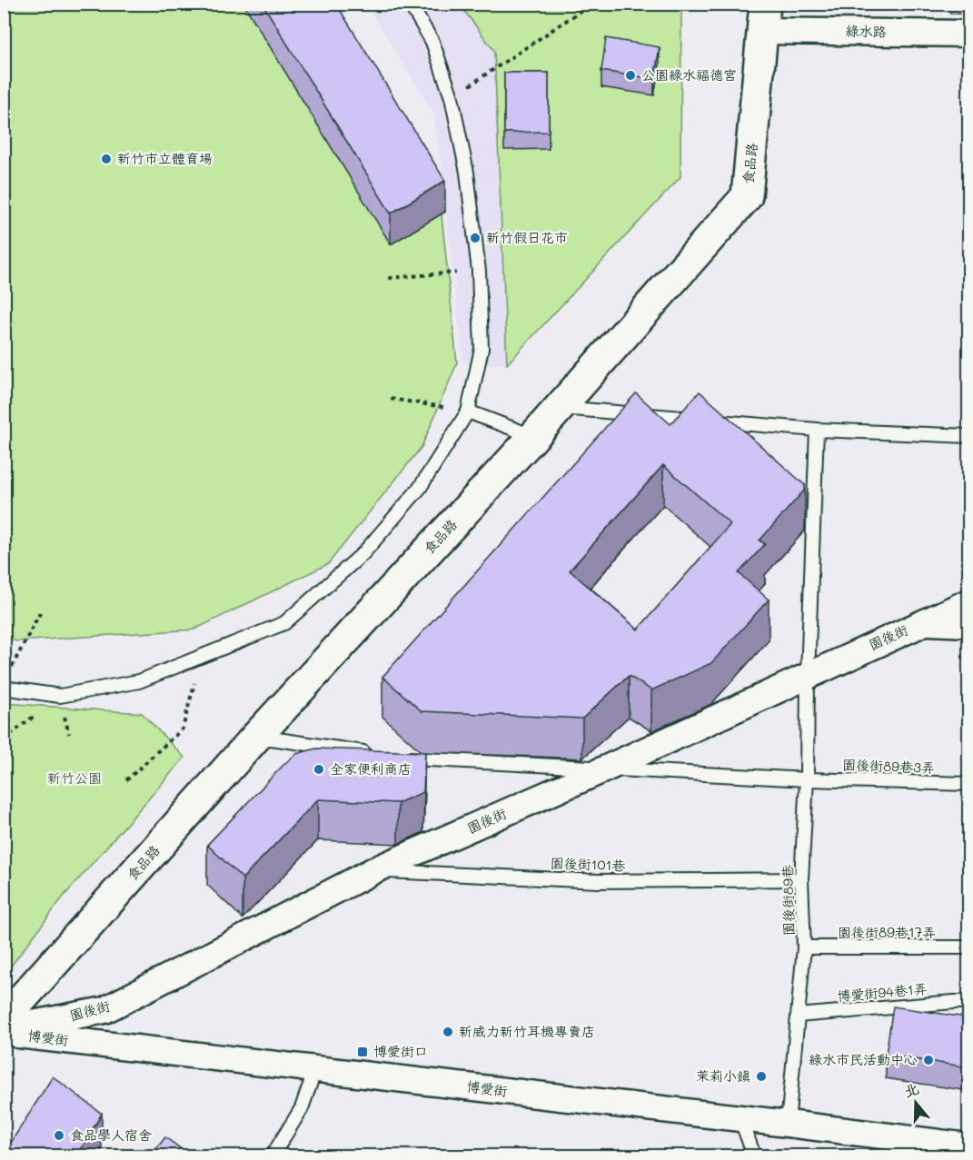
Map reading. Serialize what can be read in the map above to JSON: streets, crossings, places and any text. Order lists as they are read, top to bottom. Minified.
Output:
{"streets":{"street":["綠水路","食品路","園後街","博愛街"],"lane":["園後街89巷3弄","園後街101巷","園後街89巷","園後街89巷17弄","博愛街94巷1弄"]},"crossings":[["綠水路","食品路"],["園後街","園後街89巷3弄"],["園後街","園後街101巷"],["園後街","園後街89巷"],["園後街","博愛街"],["園後街89巷3弄","園後街89巷"],["園後街101巷","園後街89巷"],["園後街89巷","園後街89巷17弄"],["園後街89巷","博愛街94巷1弄"],["園後街89巷","博愛街"]],"parks":["新竹公園"],"places":{"other":["公園綠水福德宮","新竹市立體育場","新竹假日花市","全家便利商店","新威力新竹耳機專賣店","綠水市民活動中心","茉莉小鎮","食品學人宿舍"],"transit":["博愛街口"]},"north":"top"}
